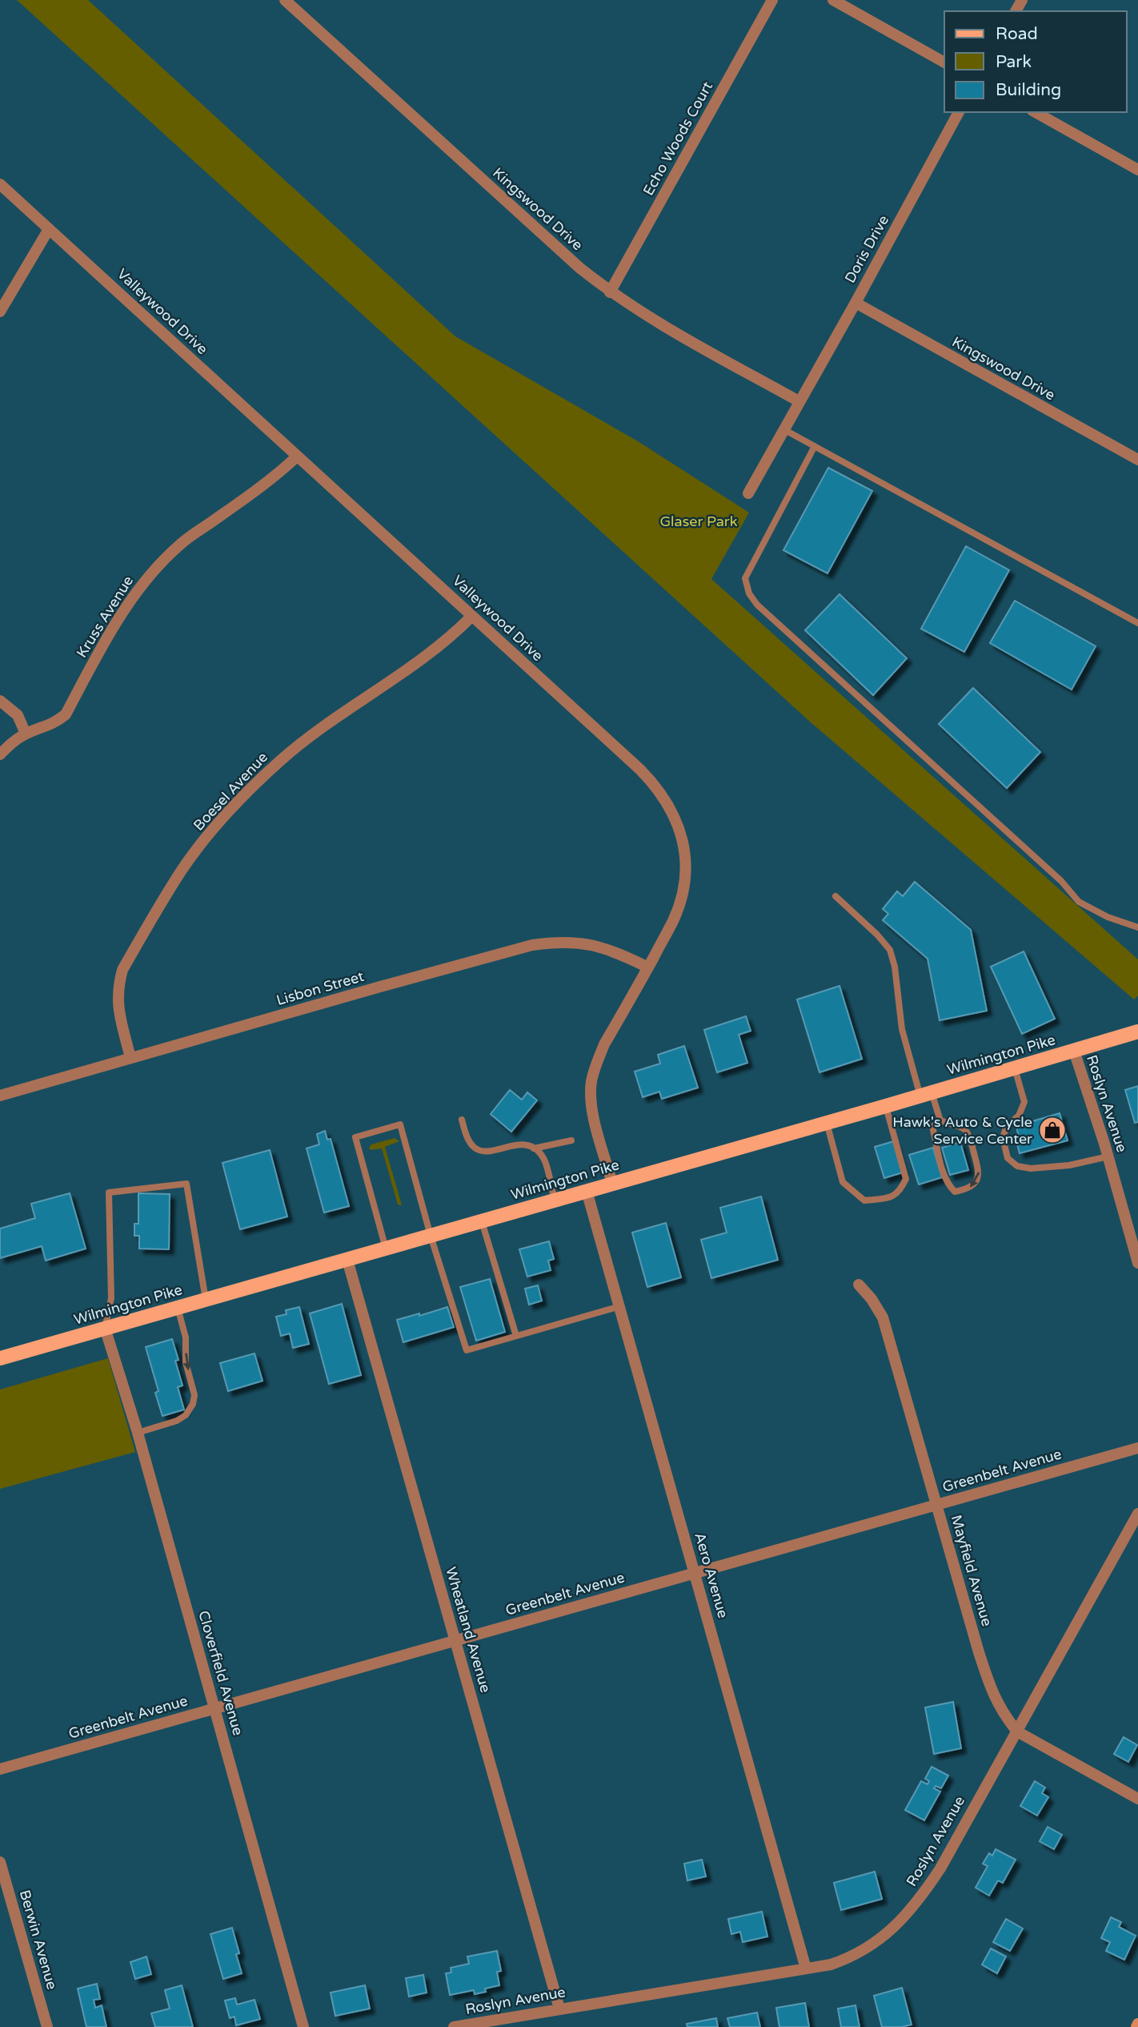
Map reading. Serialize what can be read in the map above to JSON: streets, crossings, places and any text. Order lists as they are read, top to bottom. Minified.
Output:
{"streets":{"main road":["Wilmington Pike"],"street":["Echo Woods Court","Kingswood Drive","Doris Drive","Valleywood Drive","Kruss Avenue","Boesel Avenue","Lisbon Street","Roslyn Avenue","Greenbelt Avenue","Mayfield Avenue","Aero Avenue","Wheatland Avenue","Cloverfield Avenue","Berwin Avenue"]},"crossings":[["Echo Woods Court","Kingswood Drive"],["Kingswood Drive","Doris Drive"],["Valleywood Drive","Kruss Avenue"],["Valleywood Drive","Boesel Avenue"],["Valleywood Drive","Lisbon Street"],["Valleywood Drive","Wilmington Pike"],["Boesel Avenue","Lisbon Street"],["Wilmington Pike","Roslyn Avenue"],["Wilmington Pike","Aero Avenue"],["Wilmington Pike","Wheatland Avenue"],["Wilmington Pike","Cloverfield Avenue"],["Roslyn Avenue","Mayfield Avenue"],["Roslyn Avenue","Aero Avenue"],["Roslyn Avenue","Wheatland Avenue"],["Greenbelt Avenue","Mayfield Avenue"],["Greenbelt Avenue","Aero Avenue"],["Greenbelt Avenue","Wheatland Avenue"],["Greenbelt Avenue","Cloverfield Avenue"]],"parks":["Glaser Park"],"places":{"shop":["Hawk's Auto & Cycle Service Center"]},"legend":["Road","Park","Building"]}
